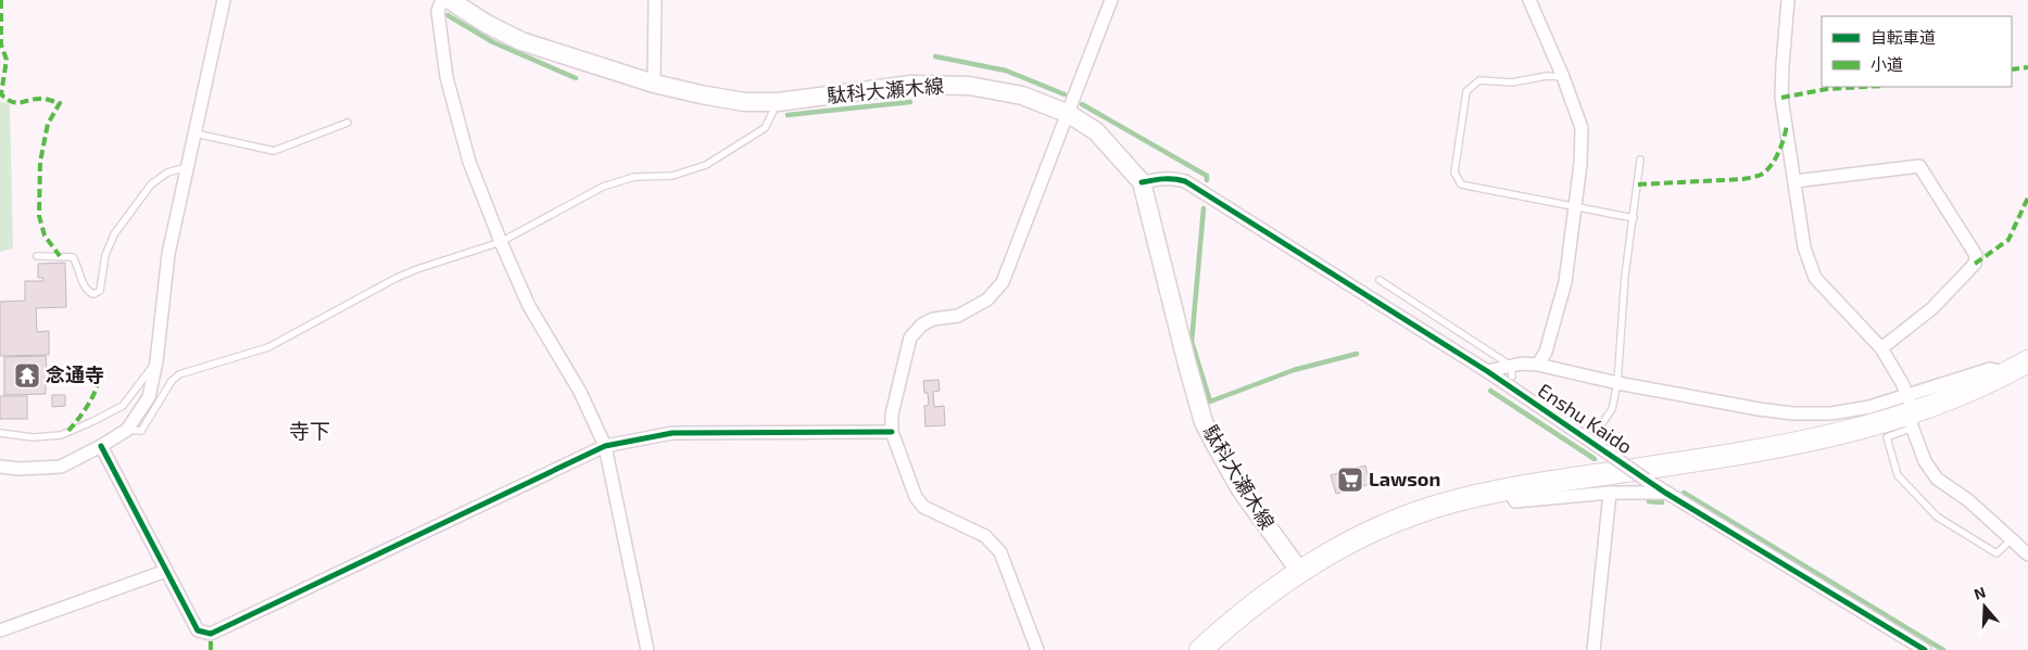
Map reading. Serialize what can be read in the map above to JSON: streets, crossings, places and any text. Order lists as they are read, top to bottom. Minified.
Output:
{"streets":{"main road":["駄科大瀬木線"],"street":["Enshu Kaido"]},"crossings":[["駄科大瀬木線","Enshu Kaido"]],"districts":["寺下"],"places":{"temple":["念通寺"],"supermarket":["Lawson"]},"legend":["自転車道","小道"],"north":"top"}
